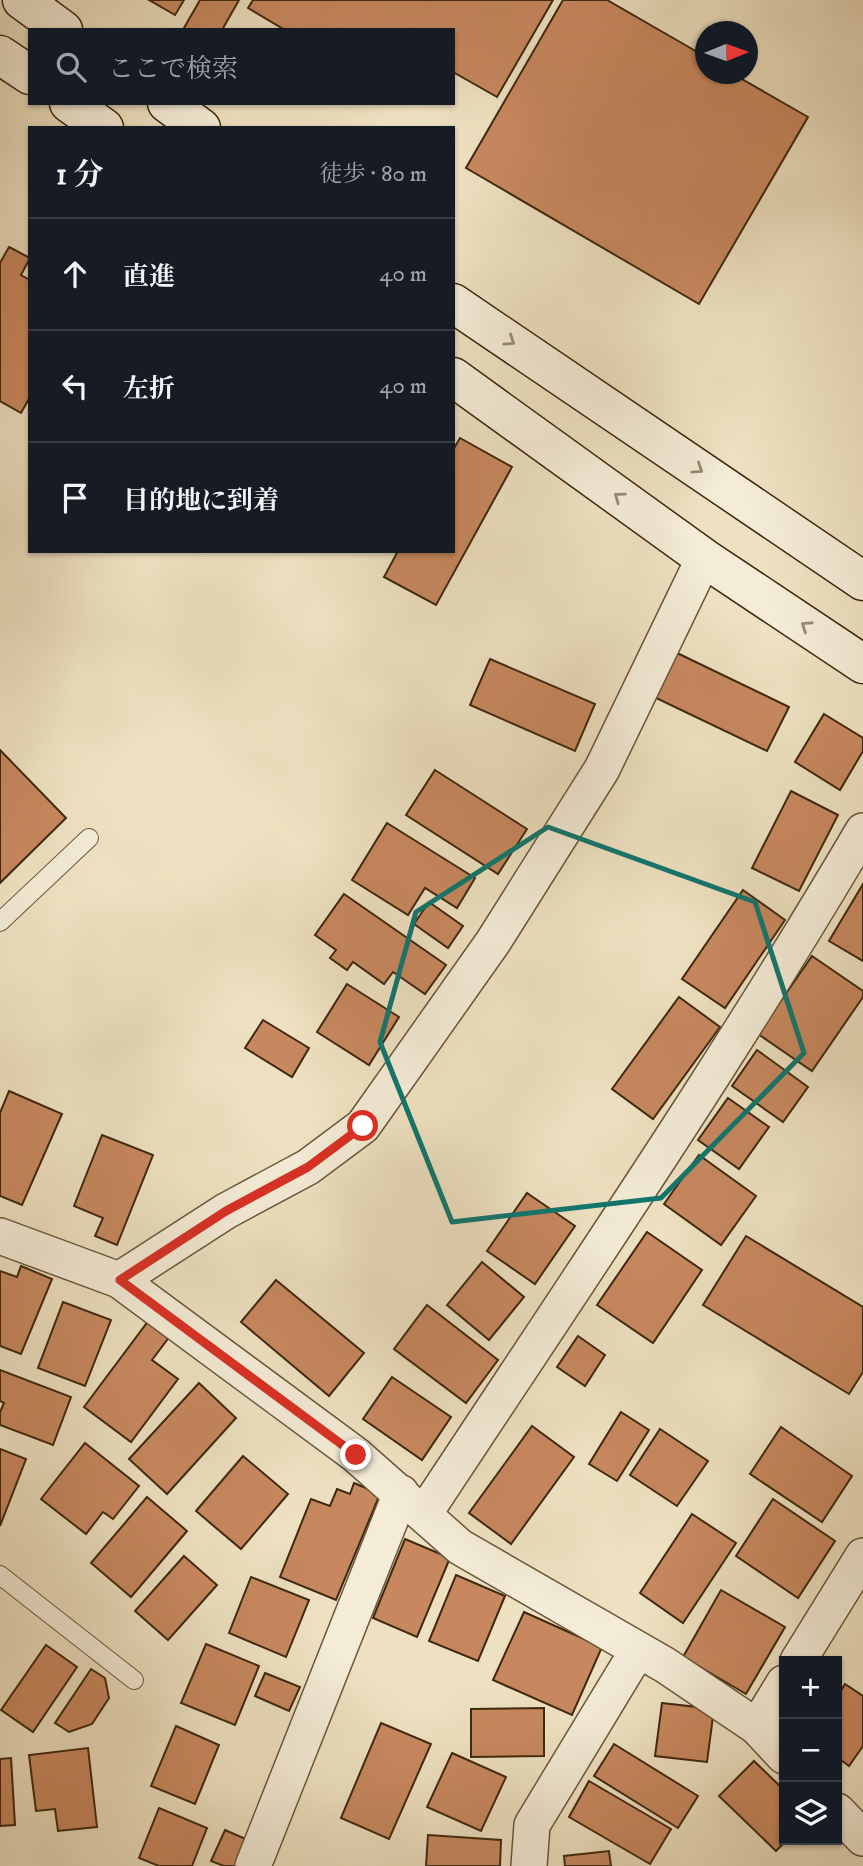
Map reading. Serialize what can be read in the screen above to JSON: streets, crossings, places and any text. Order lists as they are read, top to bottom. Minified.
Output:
{"north":"right","page":{"search":"ここで検索","heading":["1 分","徒歩 · 80 m"],"list":[["直進","40 m"],["左折","40 m"],"目的地に到着"],"map_buttons":["+","−"]}}
